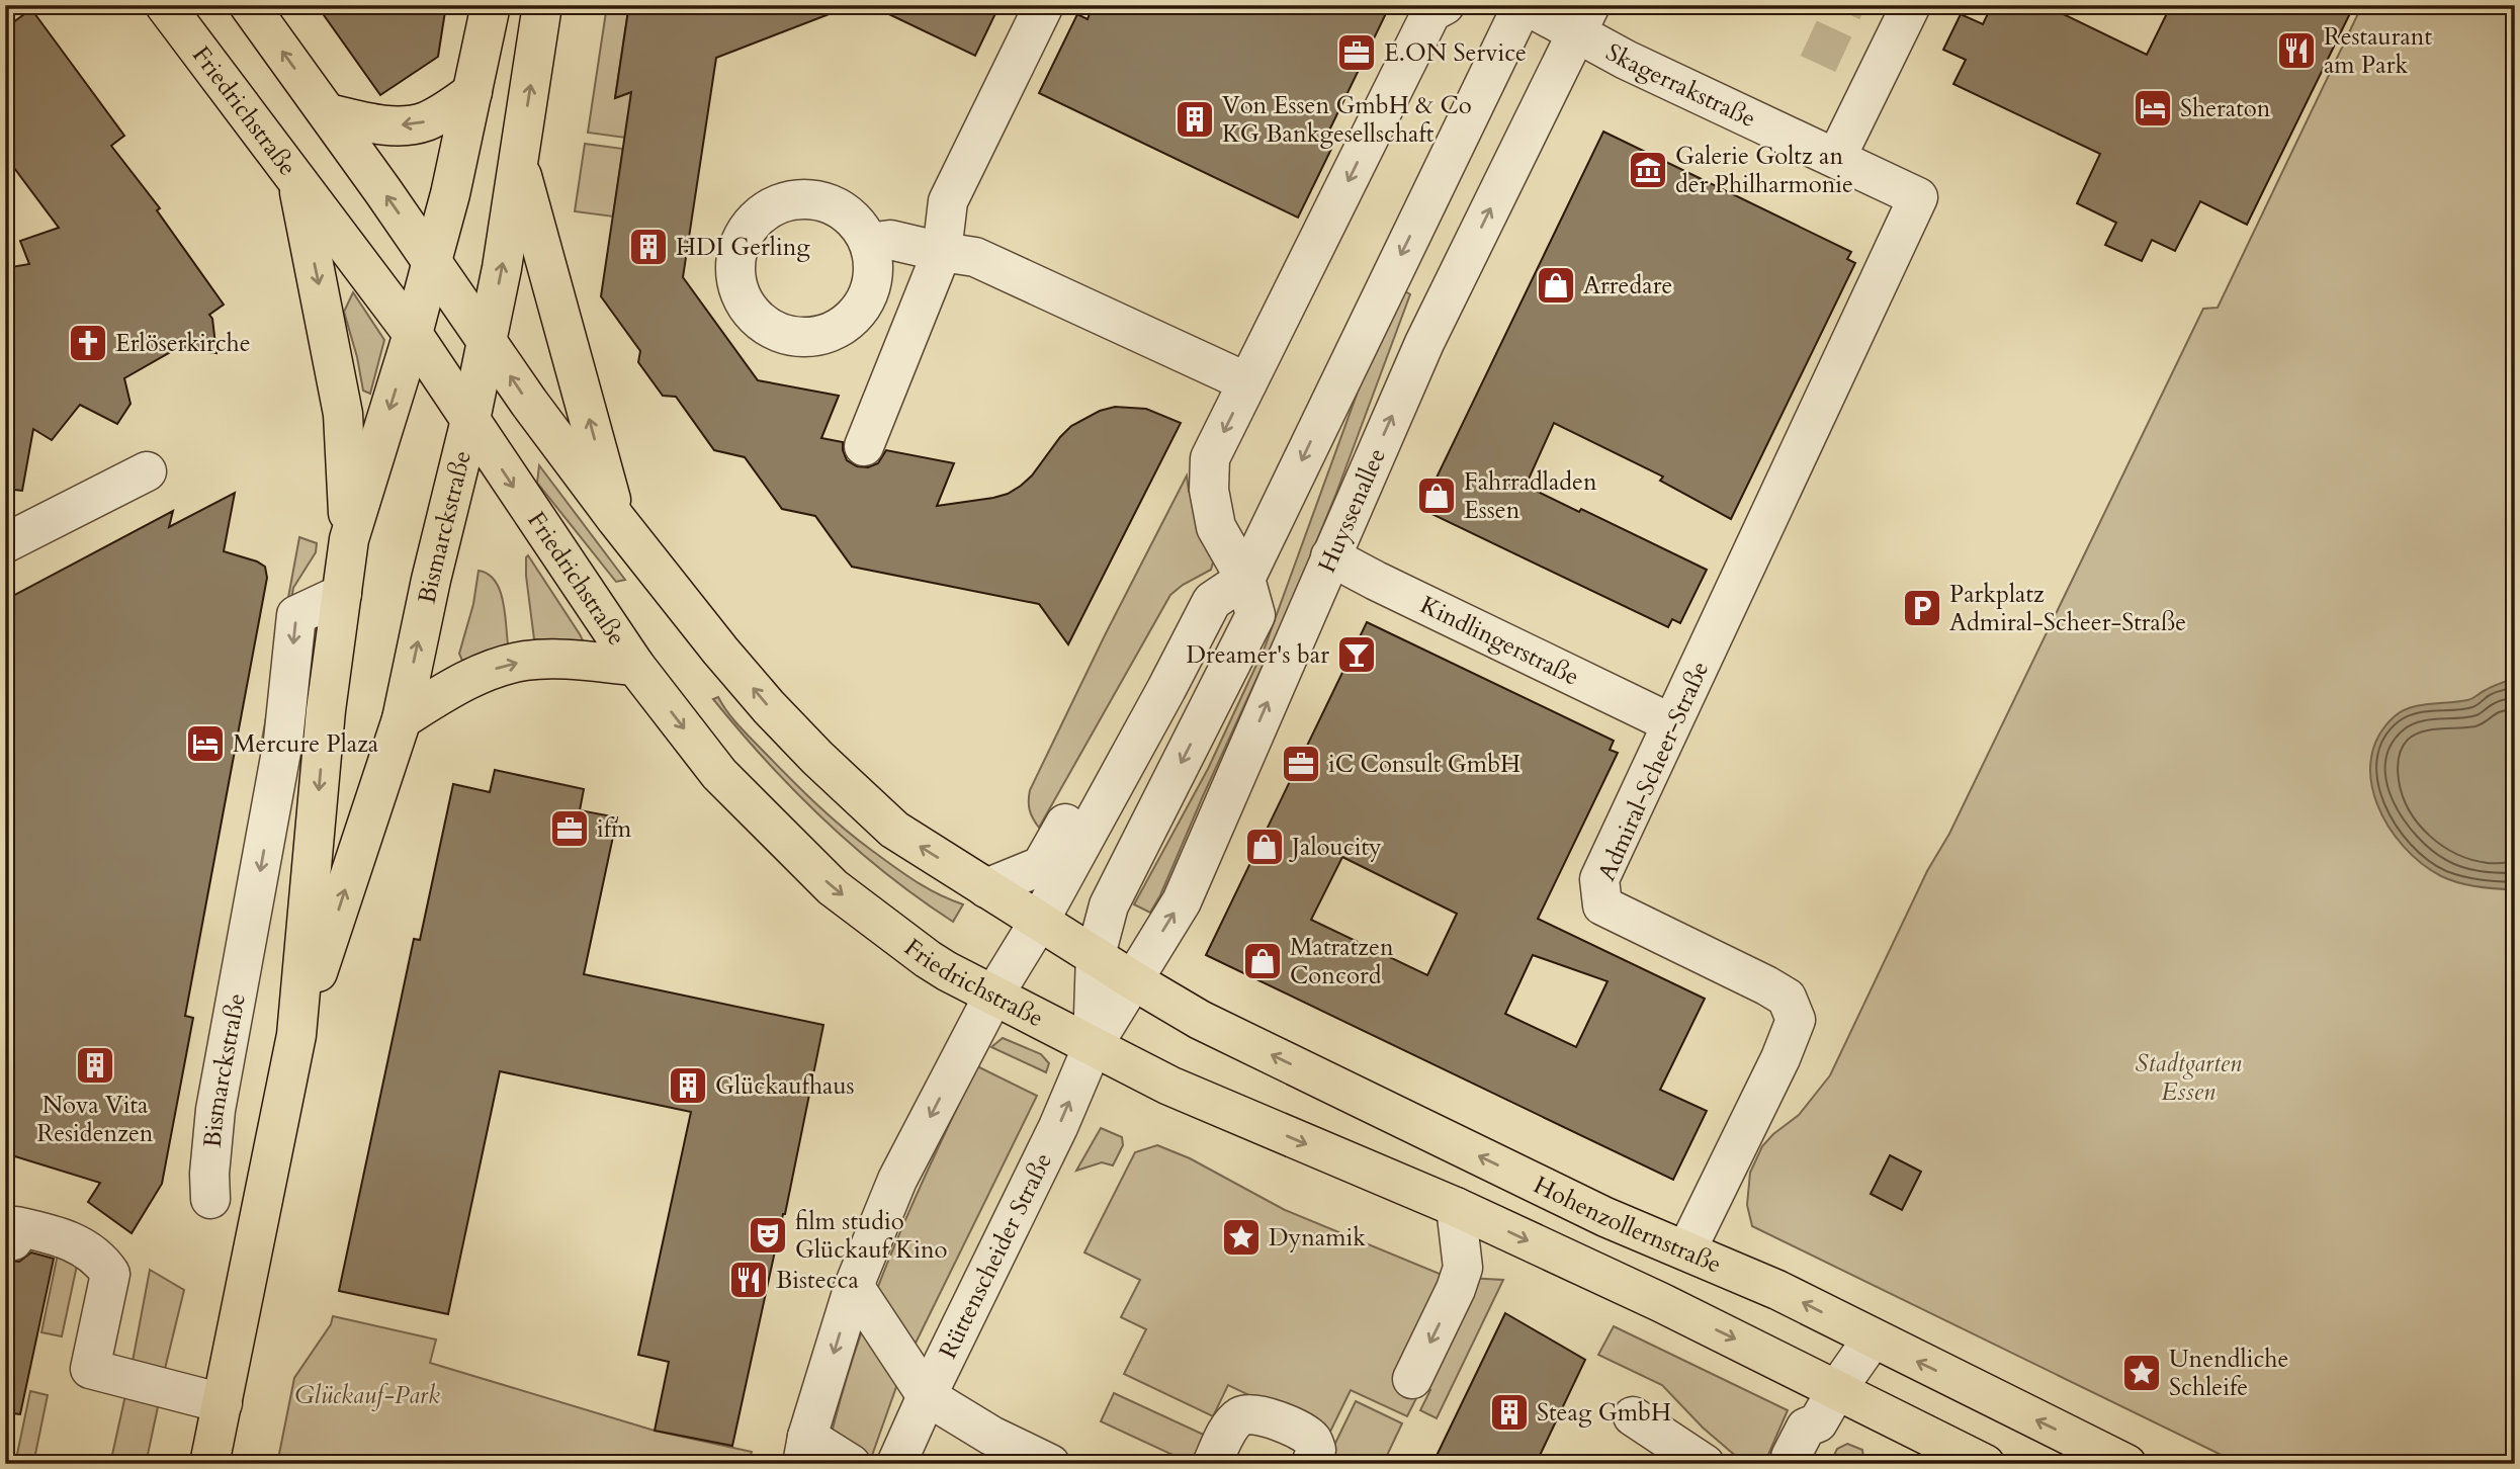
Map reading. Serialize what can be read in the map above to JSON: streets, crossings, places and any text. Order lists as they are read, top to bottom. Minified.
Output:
{"streets":{"main road":["Friedrichstraße","Bismarckstraße","Hohenzollernstraße"],"street":["Skagerrakstraße","Huyssenallee","Kindlingerstraße","Admiral-Scheer-Straße","Rüttenscheider Straße"]},"crossings":[["Skagerrakstraße","Huyssenallee"],["Skagerrakstraße","Admiral-Scheer-Straße"],["Friedrichstraße","Bismarckstraße"],["Friedrichstraße","Rüttenscheider Straße"],["Huyssenallee","Kindlingerstraße"],["Huyssenallee","Hohenzollernstraße"],["Huyssenallee","Rüttenscheider Straße"],["Kindlingerstraße","Admiral-Scheer-Straße"],["Admiral-Scheer-Straße","Hohenzollernstraße"]],"parks":["Stadtgarten Essen","Glückauf-Park"],"places":{"restaurant":["Restaurant am Park","Bistecca"],"office":["E.ON Service","iC Consult GmbH","ifm"],"hotel":["Sheraton","Mercure Plaza"],"building":["Von Essen GmbH & Co KG Bankgesellschaft","HDI Gerling","Nova Vita Residenzen","Glückaufhaus","Steag GmbH"],"museum":["Galerie Goltz an der Philharmonie"],"shop":["Arredare","Fahrradladen Essen","Jaloucity","Matratzen Concord"],"church":["Erlöserkirche"],"parking":["Parkplatz Admiral-Scheer-Straße"],"bar":["Dreamer's bar"],"theatre":["film studio Glückauf Kino"],"place":["Dynamik","Unendliche Schleife"]}}
